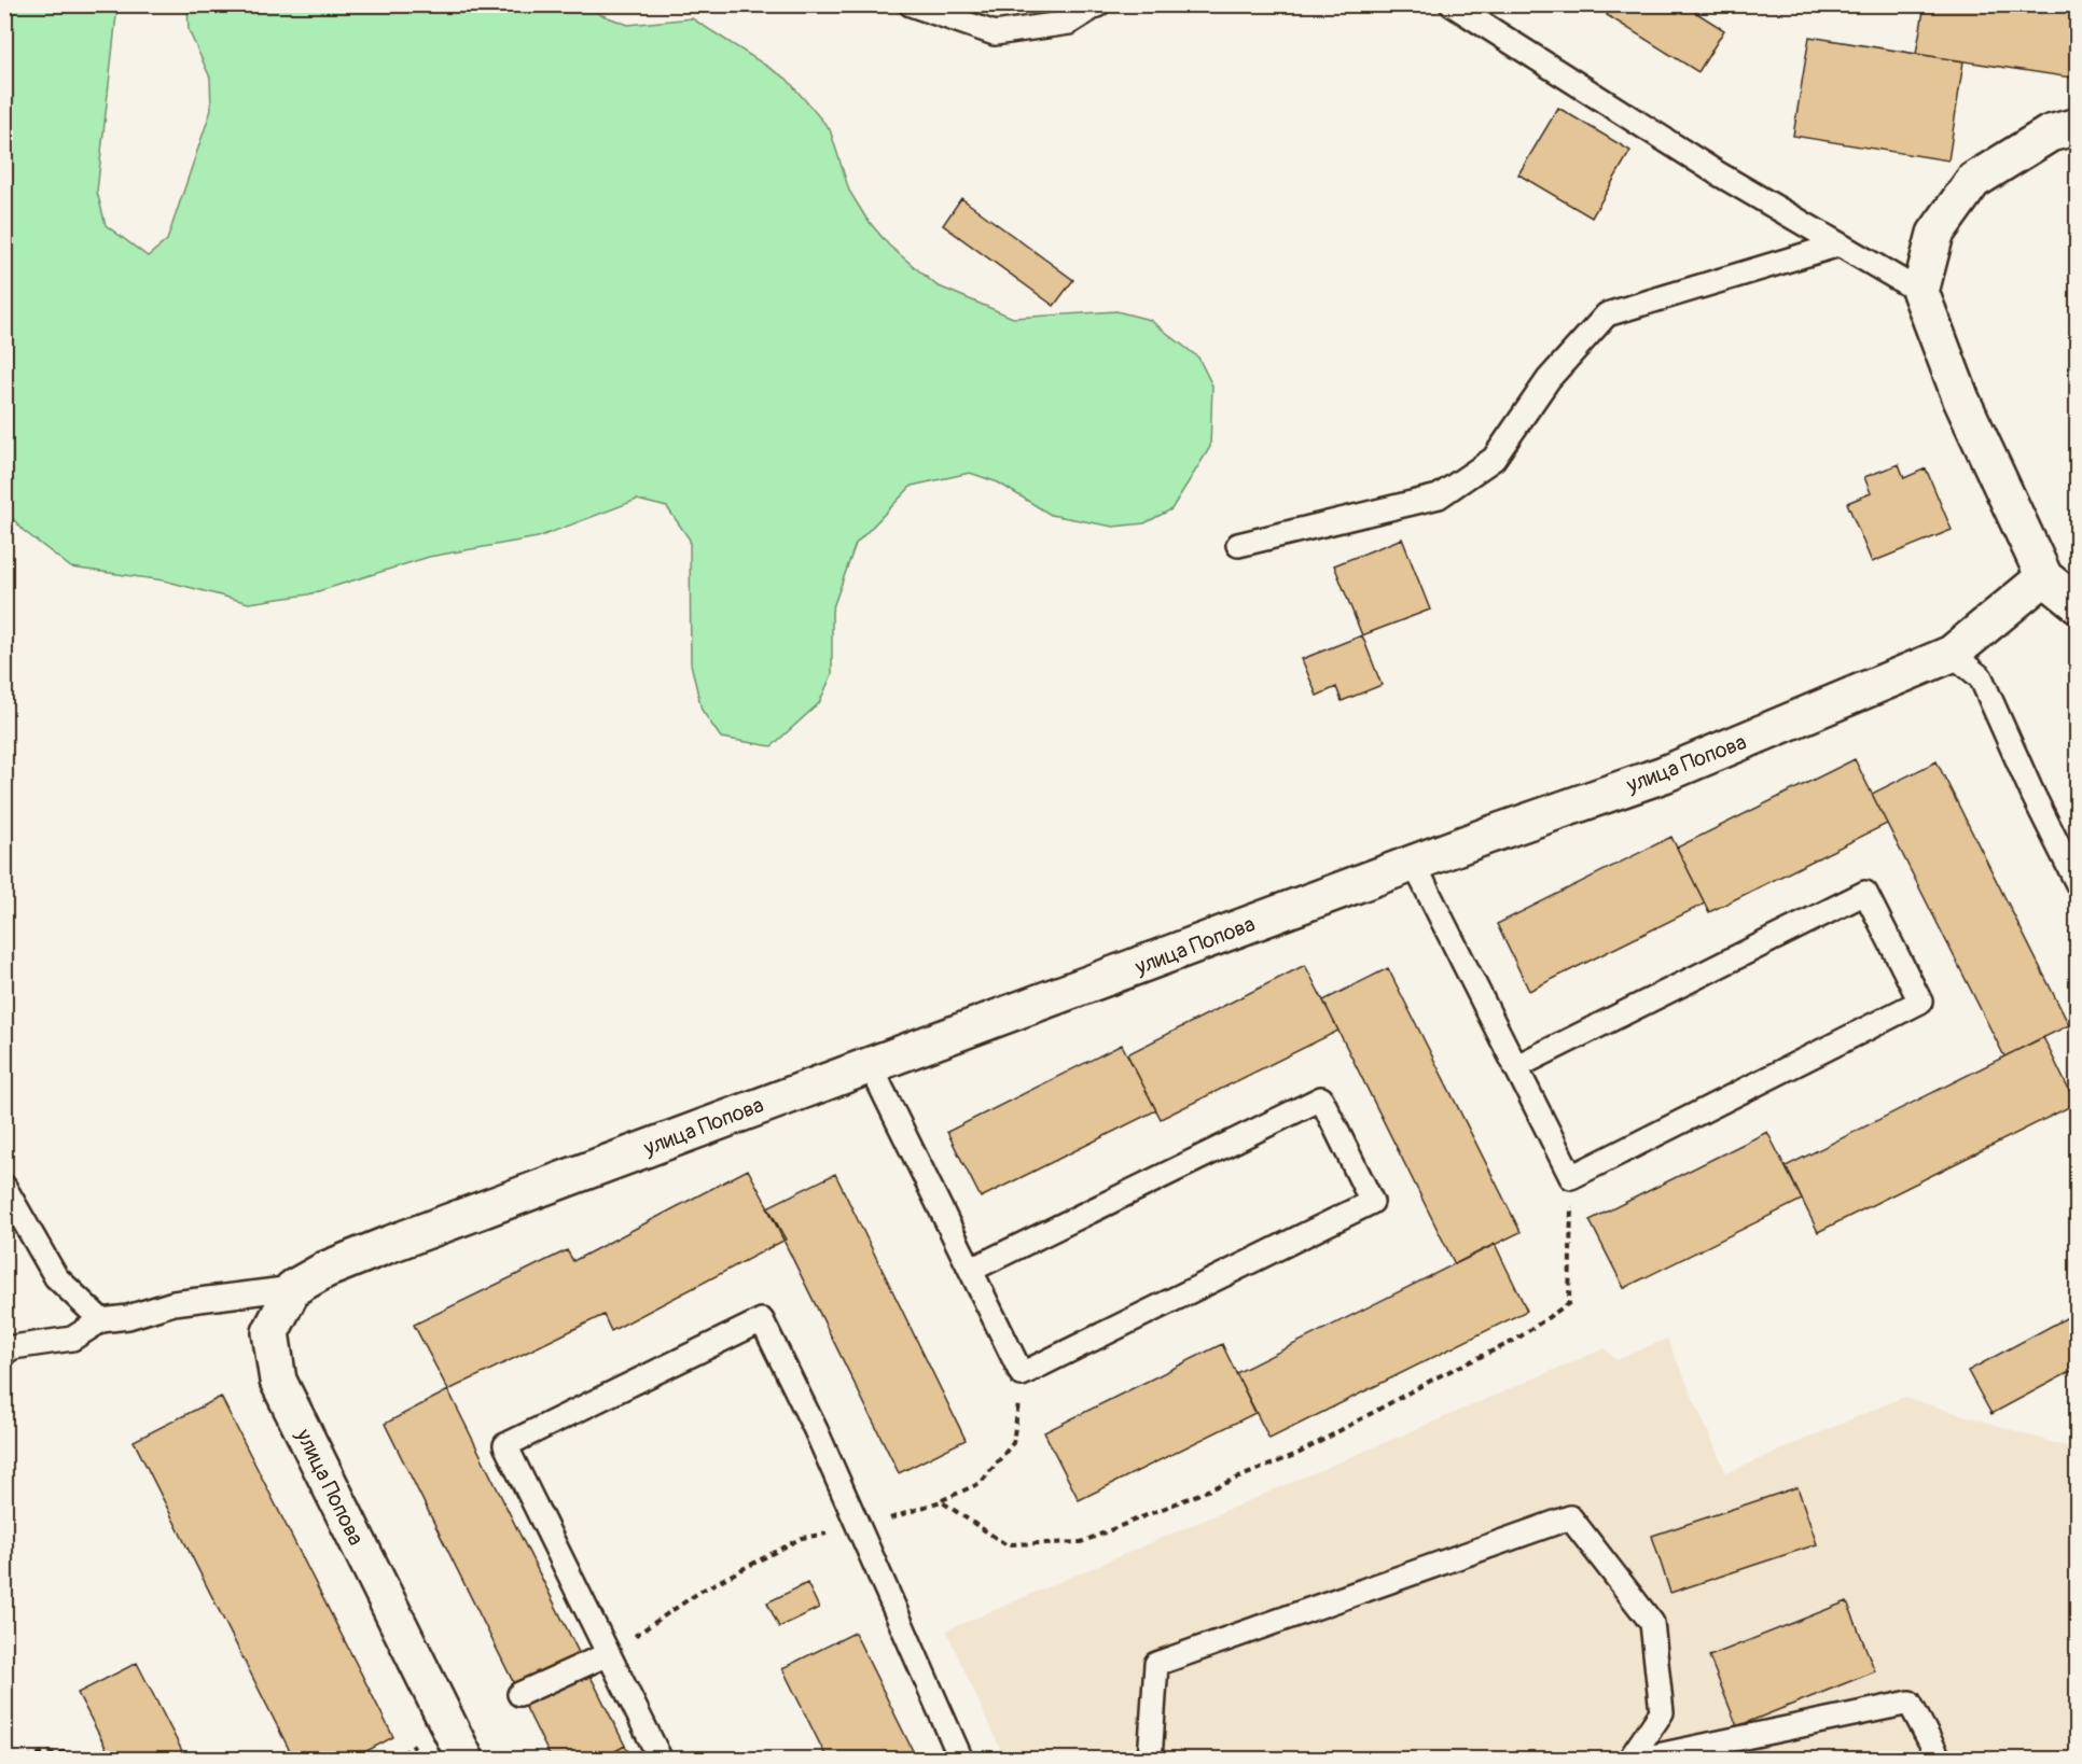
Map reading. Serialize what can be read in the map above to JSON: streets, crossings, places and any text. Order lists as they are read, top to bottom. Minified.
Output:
{"streets":{"street":["улица Попова"]}}
